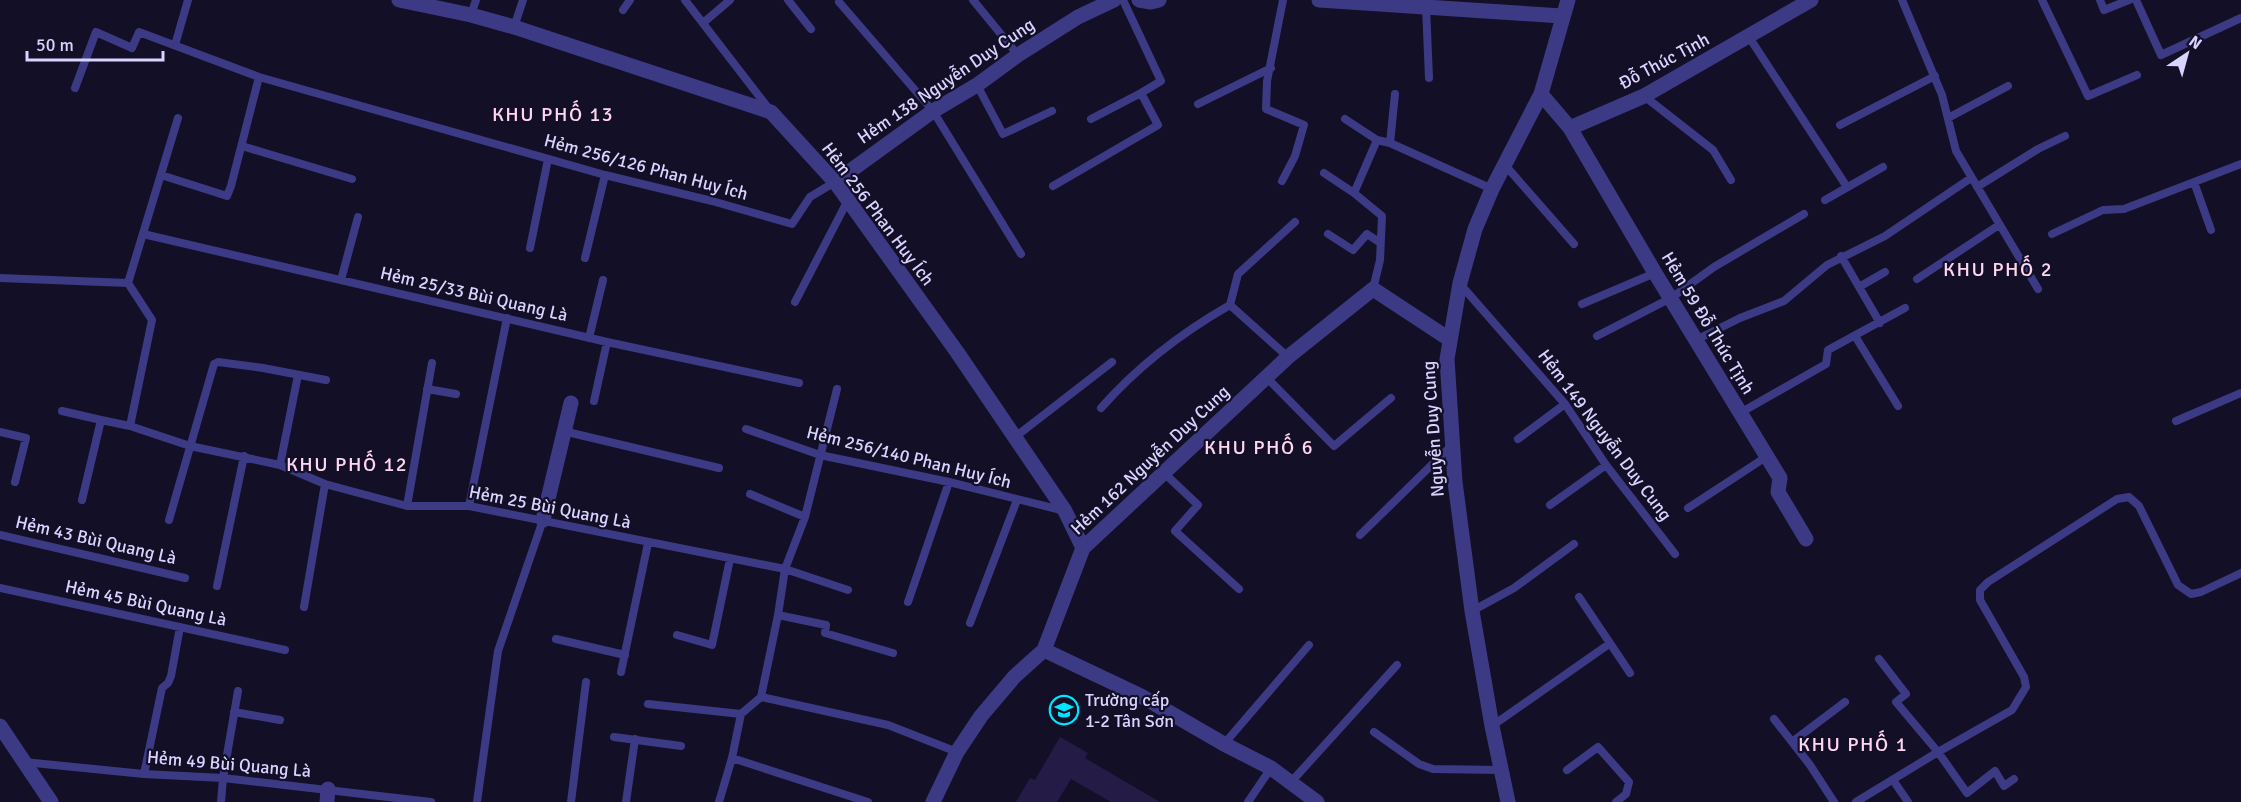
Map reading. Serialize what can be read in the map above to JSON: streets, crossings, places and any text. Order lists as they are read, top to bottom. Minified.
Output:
{"streets":{"street":["Đỗ Thúc Tịnh","Hẻm 138 Nguyễn Duy Cung","Hẻm 256 Phan Huy Ích","Hẻm 59 Đỗ Thúc Tịnh","Nguyễn Duy Cung","Hẻm 162 Nguyễn Duy Cung"],"lane":["Hẻm 256/126 Phan Huy Ích","Hẻm 25/33 Bùi Quang Là","Hẻm 149 Nguyễn Duy Cung","Hẻm 256/140 Phan Huy Ích","Hẻm 25 Bùi Quang Là","Hẻm 43 Bùi Quang Là","Hẻm 45 Bùi Quang Là","Hẻm 49 Bùi Quang Là"]},"crossings":[["Đỗ Thúc Tịnh","Hẻm 59 Đỗ Thúc Tịnh"],["Hẻm 138 Nguyễn Duy Cung","Hẻm 256/126 Phan Huy Ích"],["Hẻm 138 Nguyễn Duy Cung","Hẻm 256 Phan Huy Ích"],["Hẻm 256/126 Phan Huy Ích","Hẻm 256 Phan Huy Ích"],["Hẻm 256 Phan Huy Ích","Hẻm 256/140 Phan Huy Ích"],["Hẻm 256 Phan Huy Ích","Hẻm 162 Nguyễn Duy Cung"],["Nguyễn Duy Cung","Hẻm 149 Nguyễn Duy Cung"]],"districts":["KHU PHỐ 13","KHU PHỐ 2","KHU PHỐ 6","KHU PHỐ 12","KHU PHỐ 1"],"places":{"school or university":["Trường cấp 1-2 Tân Sơn"]},"scale_bar":"50 m","north":"top right"}
